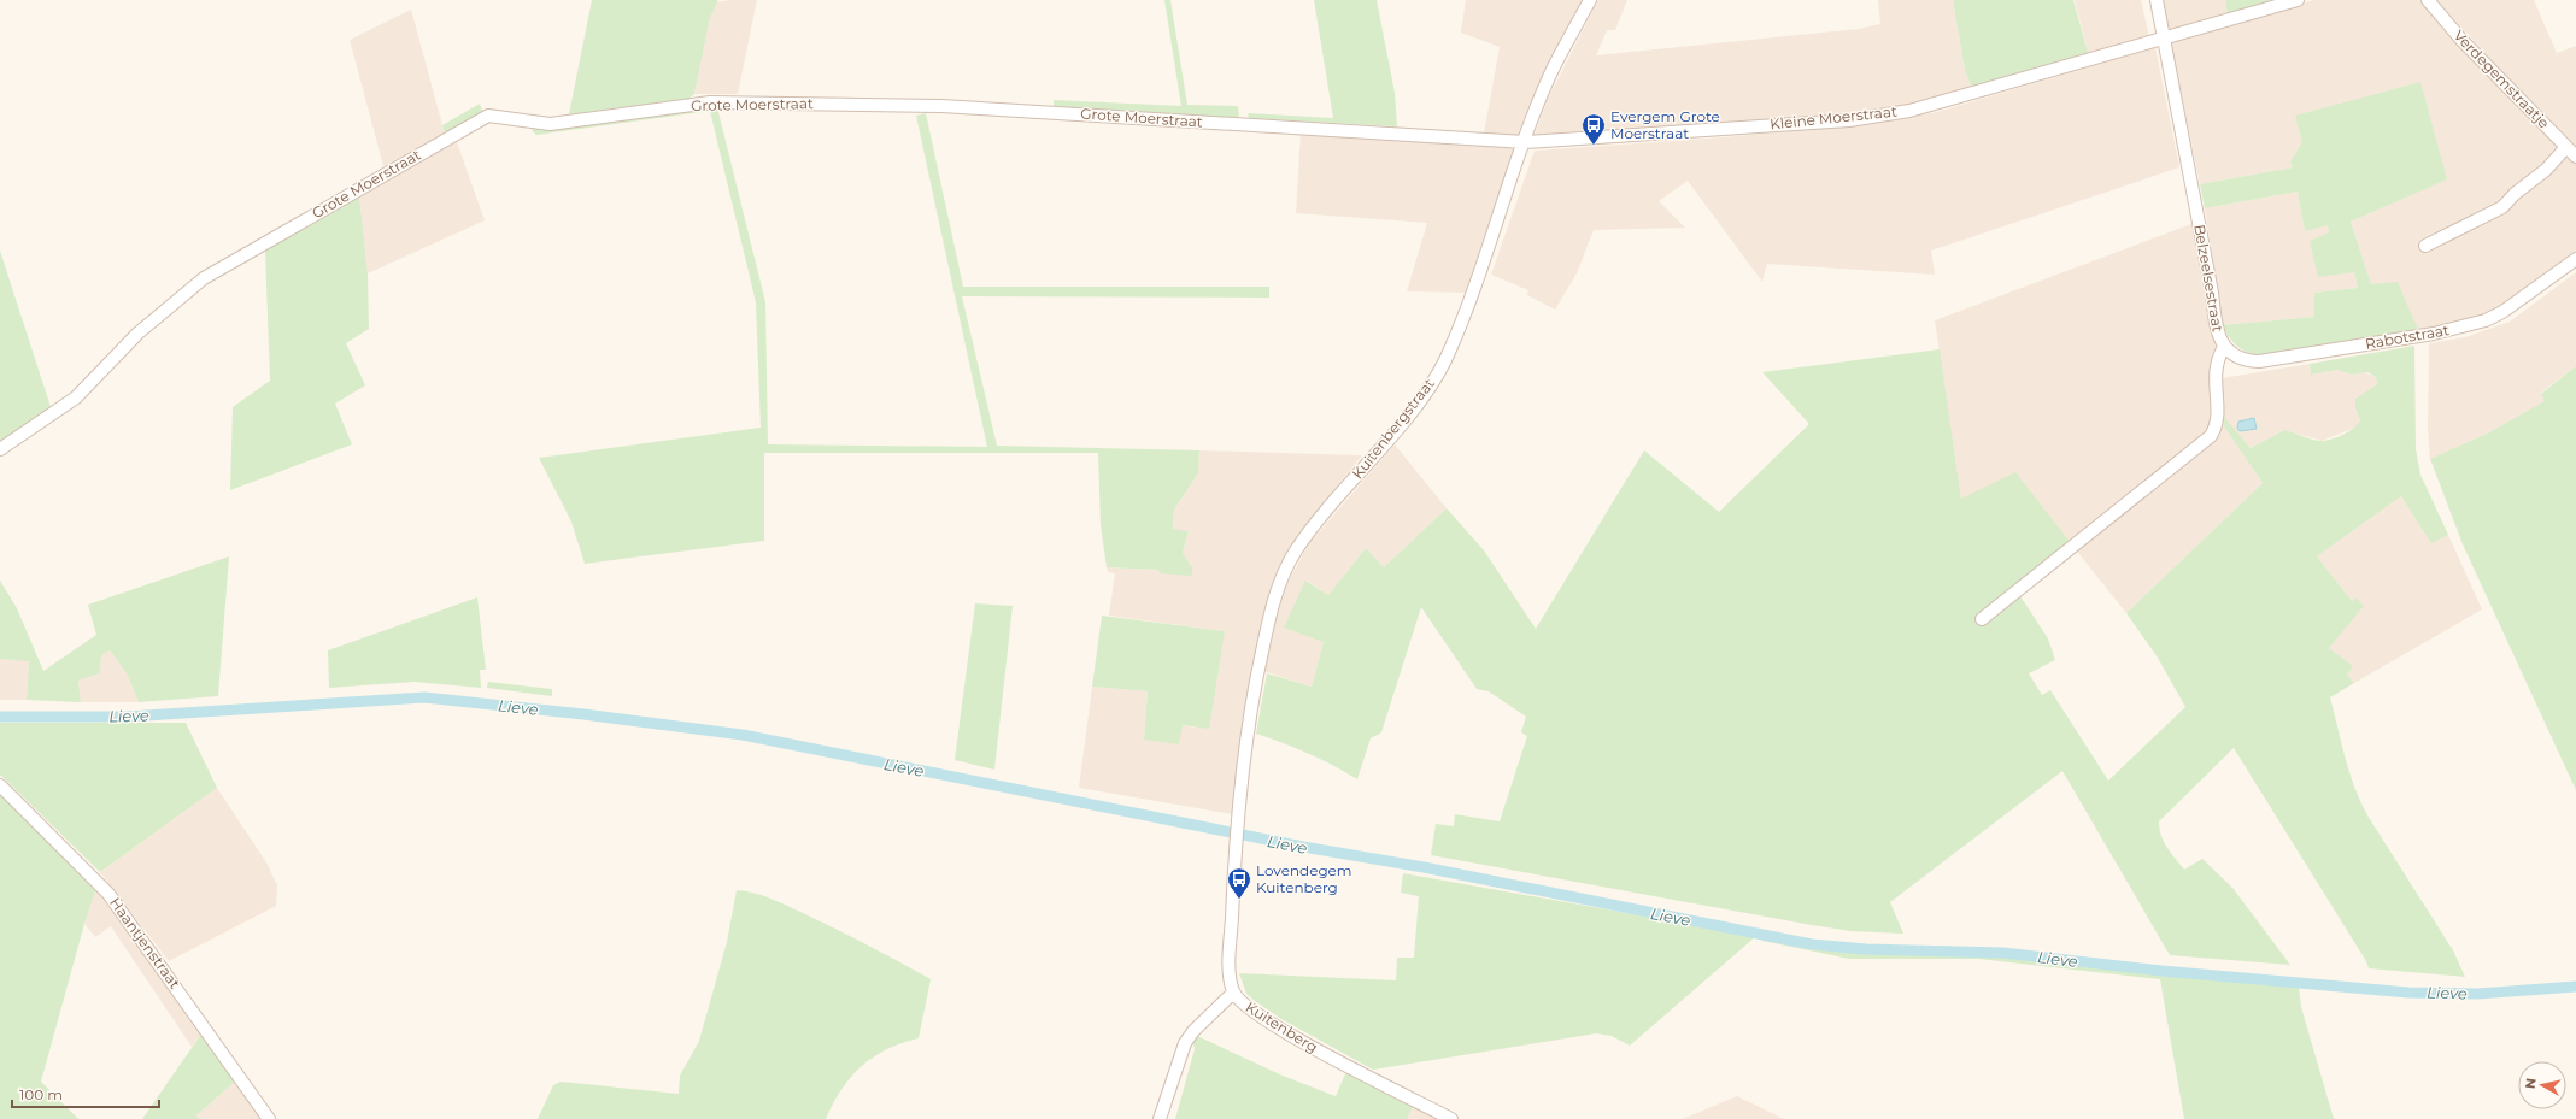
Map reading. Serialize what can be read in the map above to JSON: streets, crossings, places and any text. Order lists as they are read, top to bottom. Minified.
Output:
{"streets":{"street":["Verdegemstraatje","Grote Moerstraat","Kleine Moerstraat","Belzeelsestraat","Rabotstraat","Kuitenbergstraat","Haantjenstraat","Kuitenberg"]},"crossings":[["Grote Moerstraat","Kleine Moerstraat"],["Grote Moerstraat","Kuitenbergstraat"],["Kleine Moerstraat","Belzeelsestraat"],["Kleine Moerstraat","Kuitenbergstraat"],["Belzeelsestraat","Rabotstraat"],["Kuitenbergstraat","Kuitenberg"]],"water":["Lieve"],"places":{"bus stop":["Evergem Grote Moerstraat","Lovendegem Kuitenberg"]},"scale_bar":"100 m","north":"left"}
